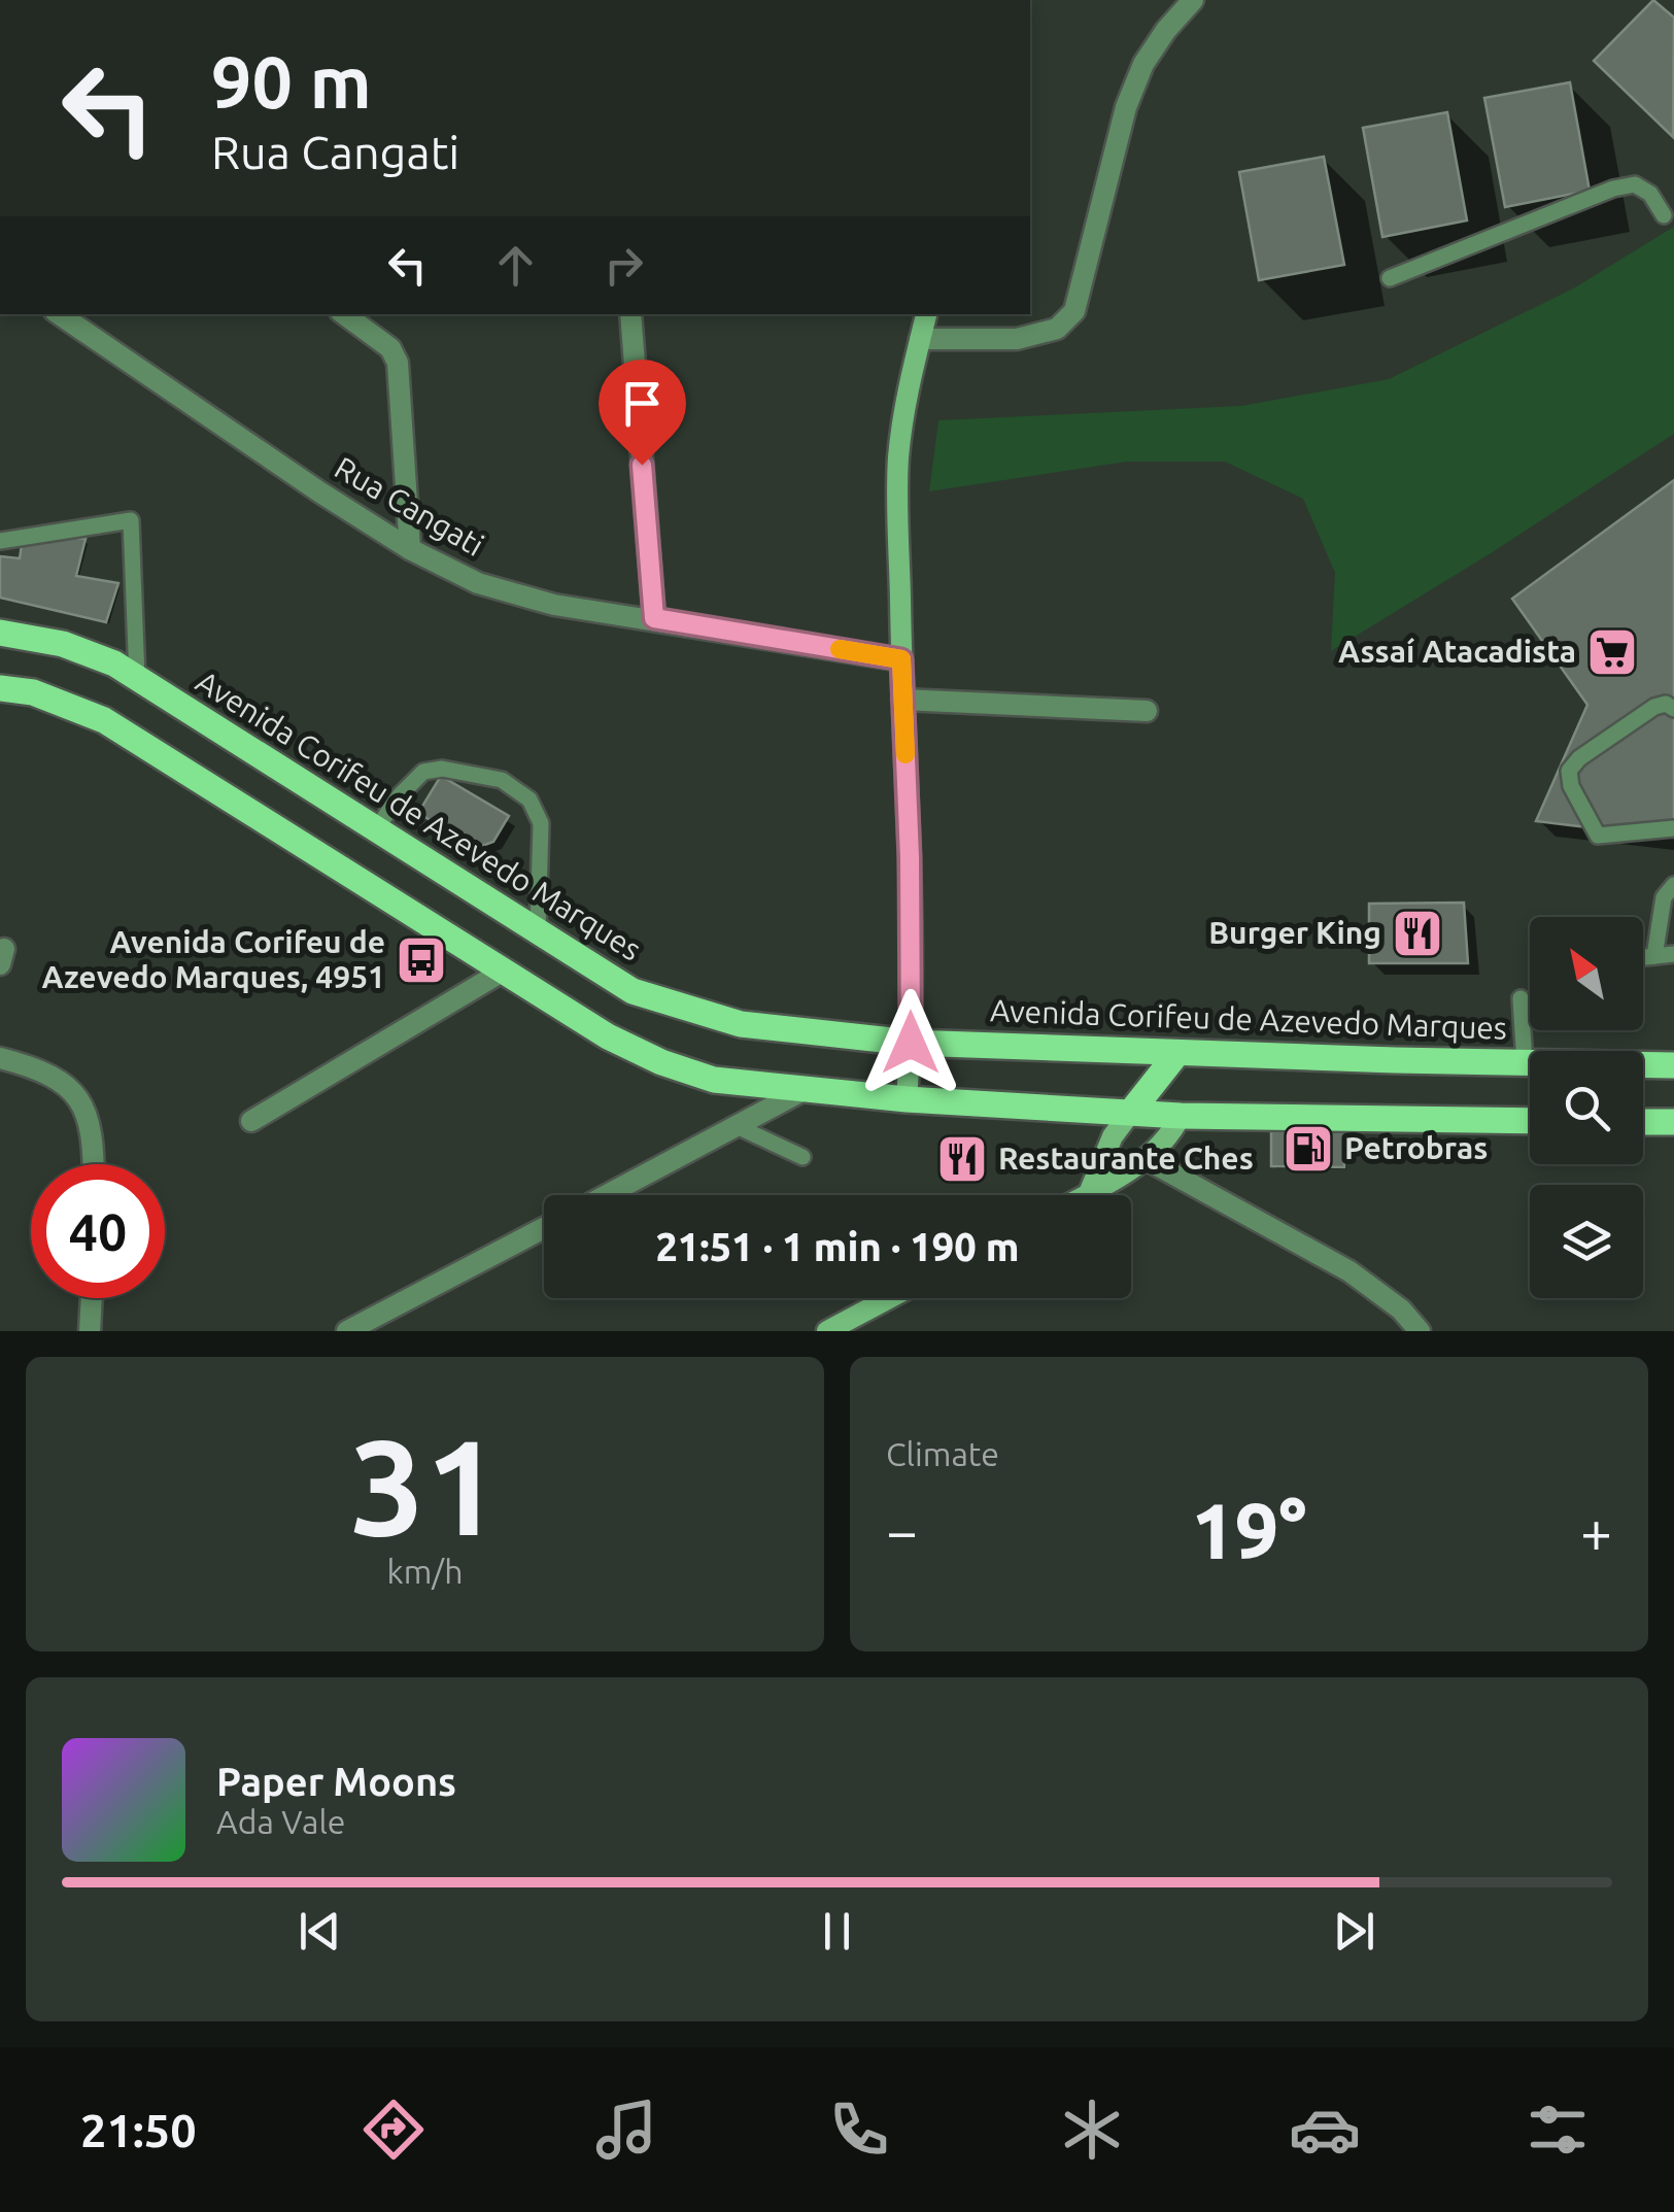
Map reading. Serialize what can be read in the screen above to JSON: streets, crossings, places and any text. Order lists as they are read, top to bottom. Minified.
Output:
{"streets":{"main road":["Avenida Corifeu de Azevedo Marques"],"street":["Rua Cangati"]},"places":{"supermarket":["Assaí Atacadista"],"restaurant":["Burger King","Restaurante Ches"],"bus stop":["Avenida Corifeu de Azevedo Marques, 4951"],"fuel station":["Petrobras"]},"north":"top left","page":{"turn":["90 m","Rua Cangati"],"limit":"40","trip":"21:51 · 1 min · 190 m","tile":[["31","km/h"],"Climate"],"heat":["−","19°","+"],"song":["Paper Moons","Ada Vale"],"tabs":"21:50"}}
